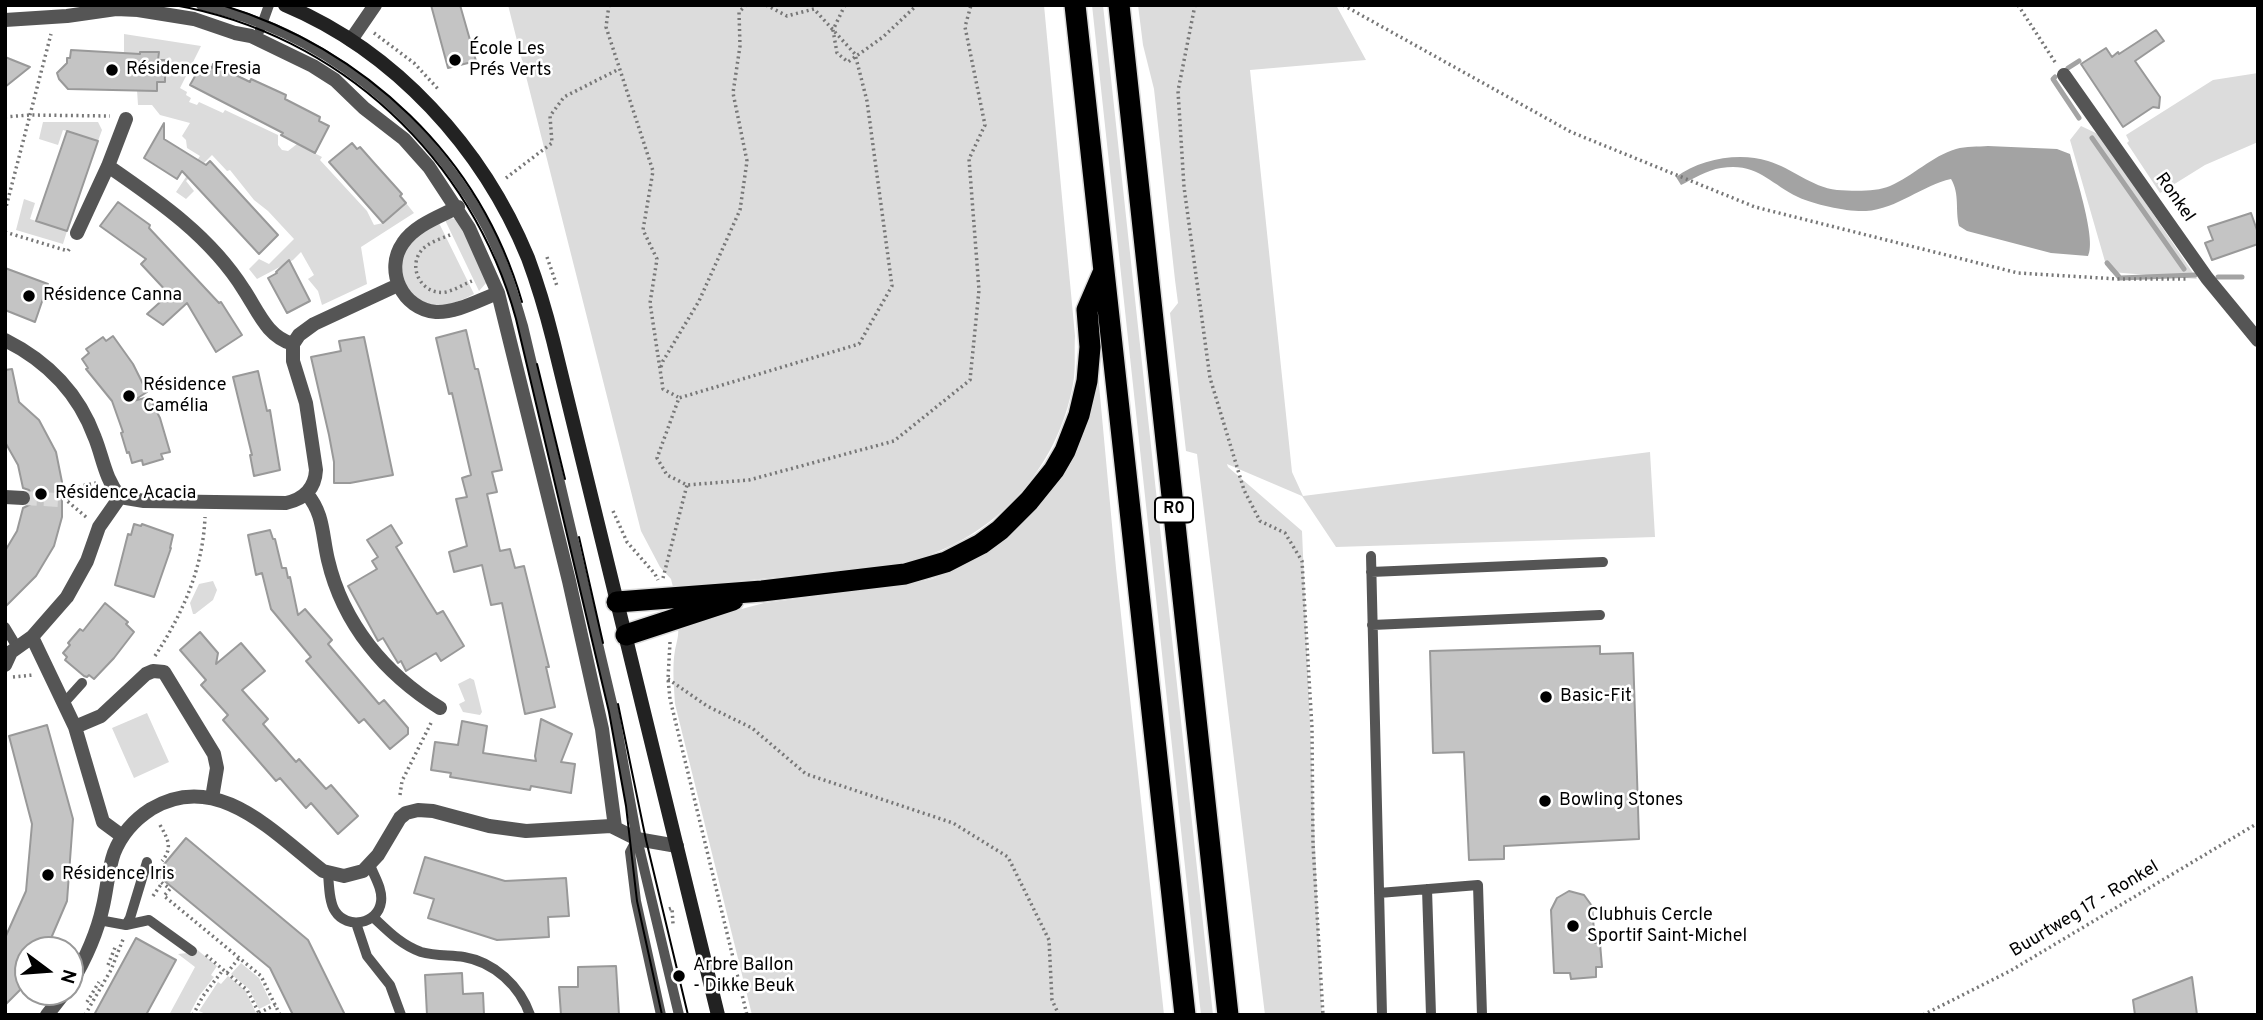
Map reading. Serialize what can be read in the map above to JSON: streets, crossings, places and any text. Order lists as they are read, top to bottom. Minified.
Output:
{"streets":{"highway":["R0"],"street":["Ronkel"],"path":["Buurtweg 17 - Ronkel"]},"places":["École Les Prés Verts","Résidence Fresia","Résidence Canna","Résidence Camélia","Résidence Acacia","Basic-Fit","Bowling Stones","Résidence Iris","Clubhuis Cercle Sportif Saint-Michel","Arbre Ballon - Dikke Beuk"],"north":"right"}
